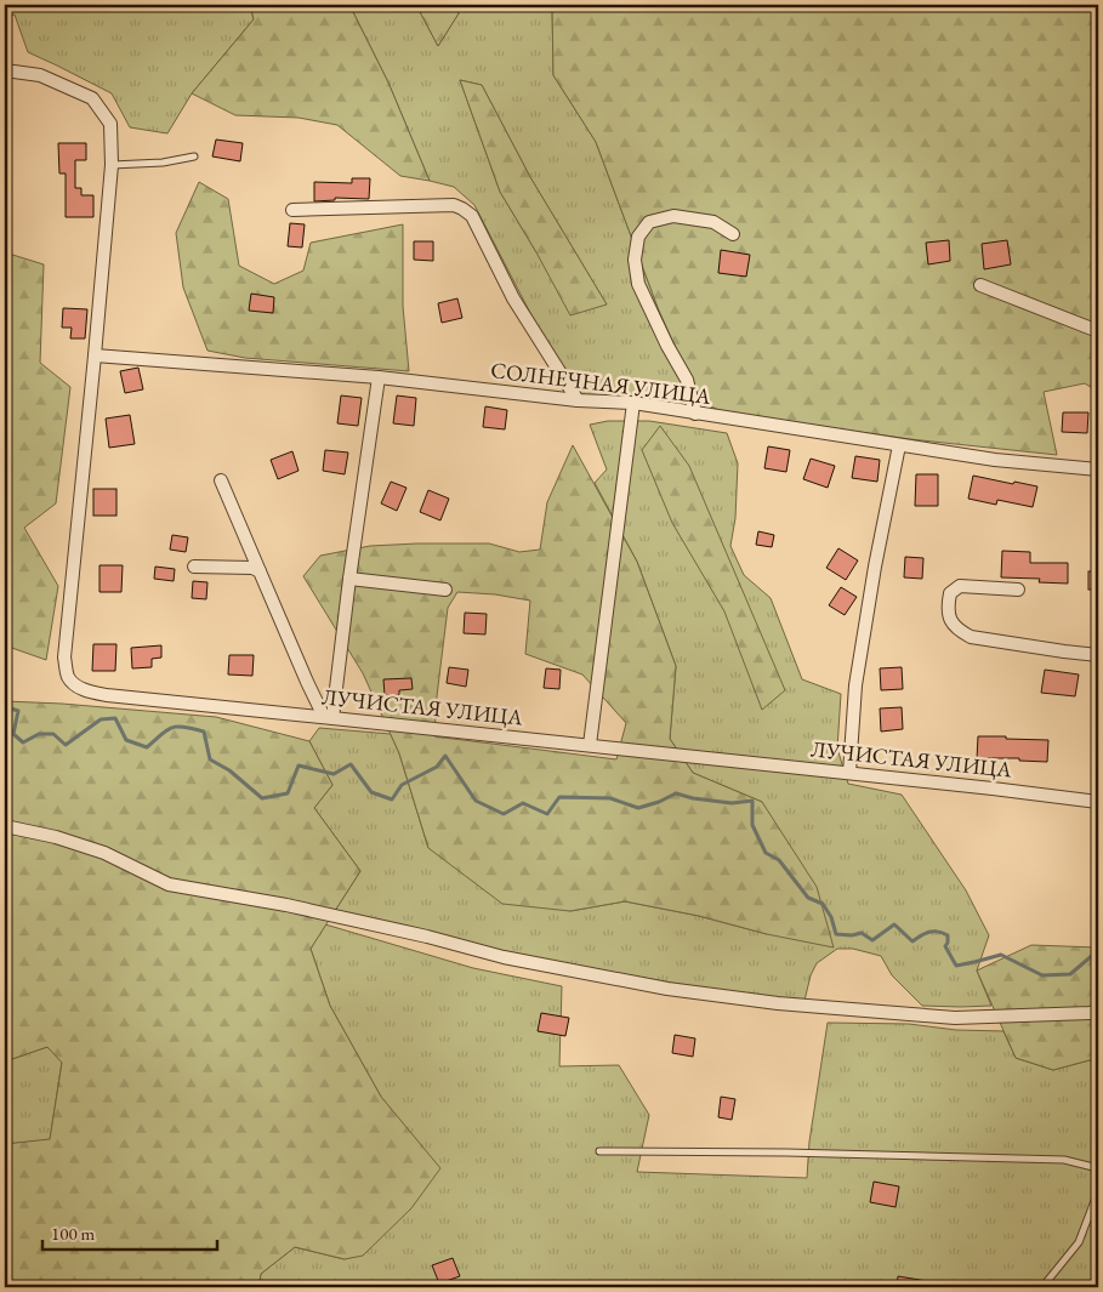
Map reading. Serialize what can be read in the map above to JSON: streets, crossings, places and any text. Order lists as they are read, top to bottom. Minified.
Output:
{"streets":{"street":["СОЛНЕЧНАЯ УЛИЦА","ЛУЧИСТАЯ УЛИЦА"]},"crossings":[["СОЛНЕЧНАЯ УЛИЦА","ЛУЧИСТАЯ УЛИЦА"]],"scale_bar":"100 m"}
